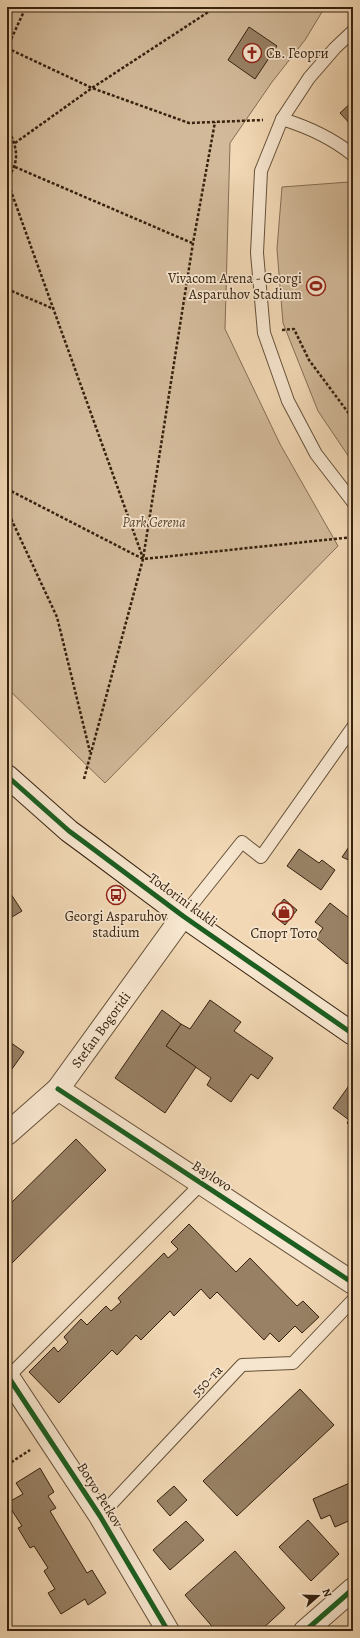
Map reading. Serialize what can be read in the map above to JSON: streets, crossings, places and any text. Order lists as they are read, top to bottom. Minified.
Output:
{"streets":{"street":["Todorini kukli","Stefan Bogoridi","Baylovo","Botyo Petkov"],"lane":["550-та"]},"crossings":[["Todorini kukli","Stefan Bogoridi"],["Stefan Bogoridi","Baylovo"],["550-та","Botyo Petkov"]],"parks":["Park Gerena"],"places":{"church":["Св. Георги"],"sports":["Vivacom Arena - Georgi Asparuhov Stadium"],"bus stop":["Georgi Asparuhov stadium"],"shop":["Спорт Тото"]},"north":"right"}
